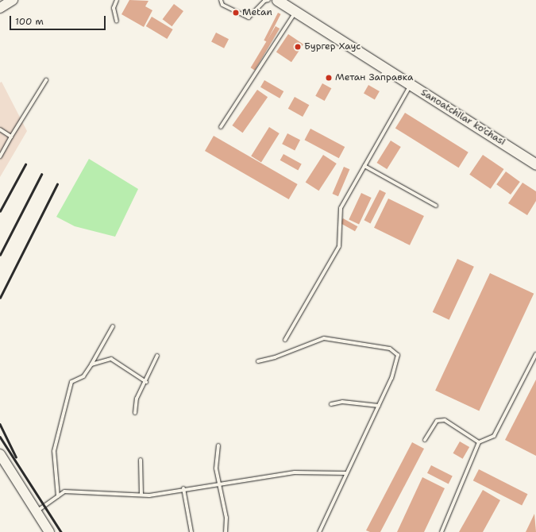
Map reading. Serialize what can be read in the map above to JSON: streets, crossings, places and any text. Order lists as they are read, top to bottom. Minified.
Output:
{"streets":{"main road":["Sanoatchilar ko'chasi"]},"places":["Metan","Бургер Хаус","Метан Заправка"],"scale_bar":"100 m"}
